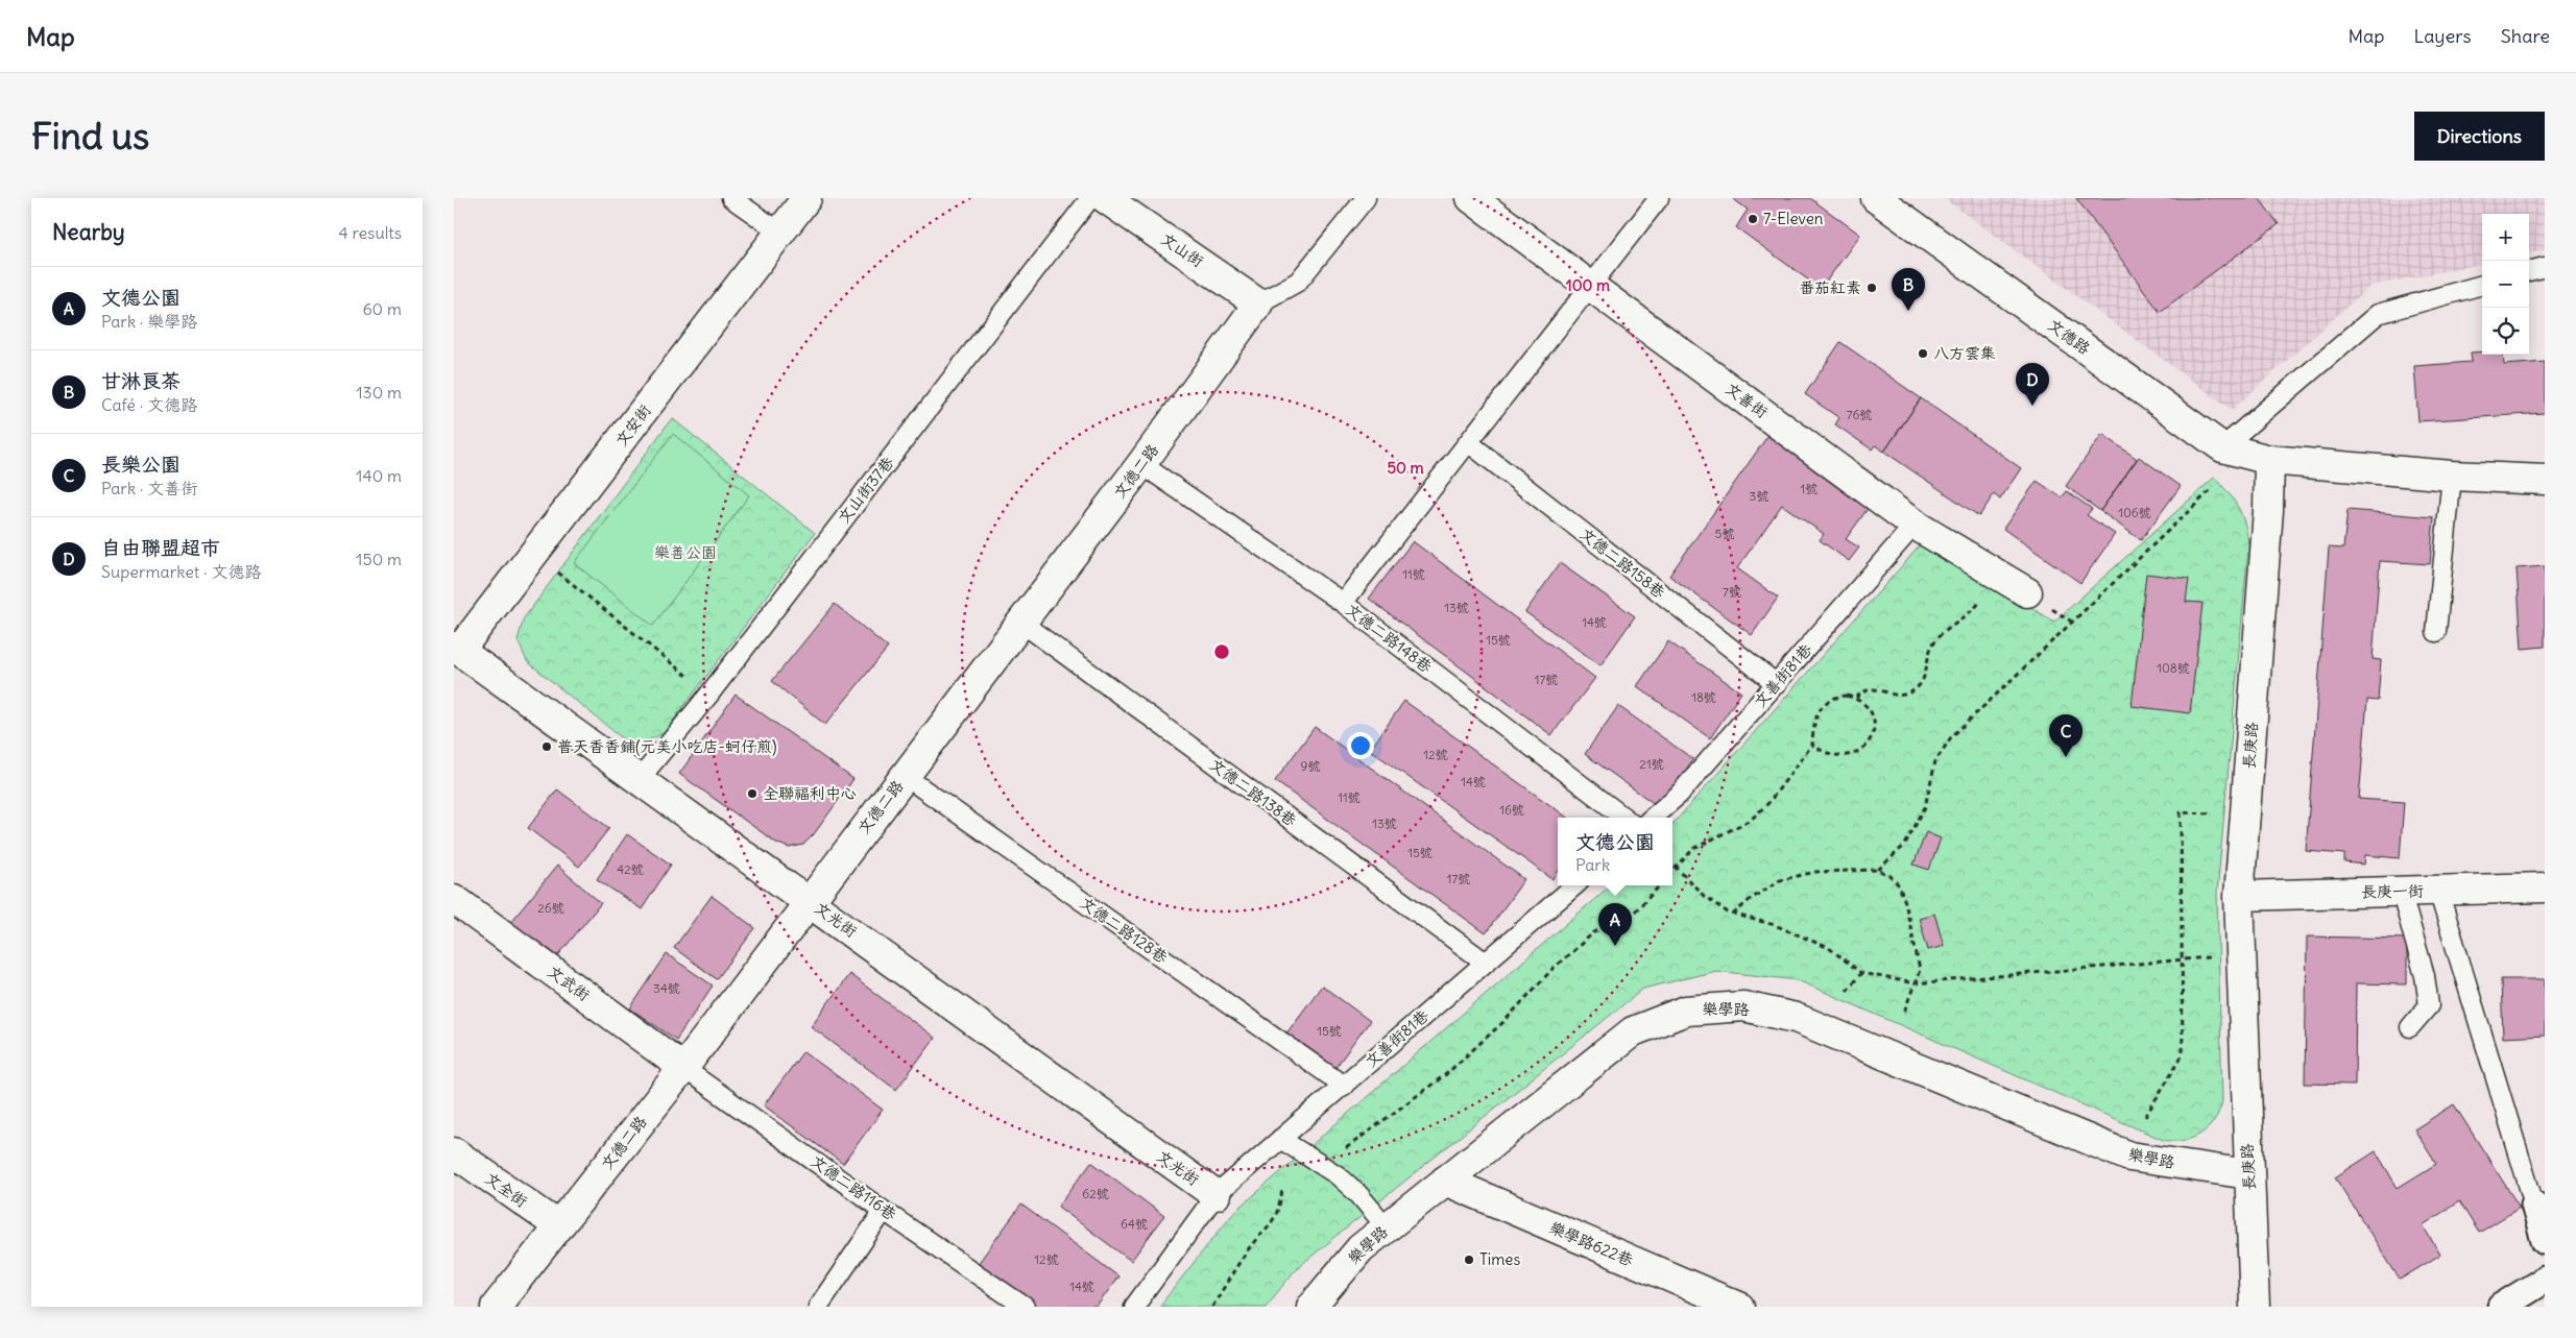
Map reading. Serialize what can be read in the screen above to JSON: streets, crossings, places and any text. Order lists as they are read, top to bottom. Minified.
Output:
{"streets":{"street":["文山街","文德路","文善街","文安街","文德二路","長庚路","長庚一街","文光街","文武街","樂學路","文全街","樂學路622巷"],"lane":["文山街37巷","文德二路158巷","文德二路148巷","文善街81巷","文德二路138巷","文德二路128巷","文德二路116巷"]},"crossings":[["文山街","文德二路"],["文德路","長庚路"],["文善街","文善街81巷"],["文安街","文光街"],["文德二路","文德二路148巷"],["文德二路","文德二路138巷"],["文德二路","文光街"],["文德二路","文德二路128巷"],["文德二路","文武街"],["文德二路","文德二路116巷"],["文德二路","文全街"],["文山街37巷","文光街"],["文德二路158巷","文善街81巷"],["文善街81巷","文德二路138巷"],["文善街81巷","文光街"],["文善街81巷","文德二路128巷"],["長庚路","長庚一街"],["長庚路","樂學路"],["文武街","文德二路116巷"],["樂學路","樂學路622巷"]],"parks":["樂善公園"],"places":["7-Eleven","番茄紅素","八方雲集","普天香香鋪(元美小吃店-蚵仔煎)","全聯福利中心","Times"],"house_numbers":["76號","1號","3號","106號","5號","11號","7號","13號","14號","15號","108號","17號","18號","12號","21號","9號","14號","11號","16號","13號","15號","42號","17號","26號","34號","15號","62號","64號","12號","14號"],"page":{"header":"Map","nav":["Map","Layers","Share"],"buttons":"Directions","title":"Find us","heading":["Nearby","4 results"],"map_buttons":["+","−"],"list":[{"mark":"A","name":"文德公園","note":"Park · 樂學路","value":"60 m"},{"mark":"B","name":"甘淋良茶","note":"Café · 文德路","value":"130 m"},{"mark":"C","name":"長樂公園","note":"Park · 文善街","value":"140 m"},{"mark":"D","name":"自由聯盟超市","note":"Supermarket · 文德路","value":"150 m"}],"pins":["B","D","C","A"],"popup":["文德公園","Park"]},"rings":["100 m","50 m"]}
